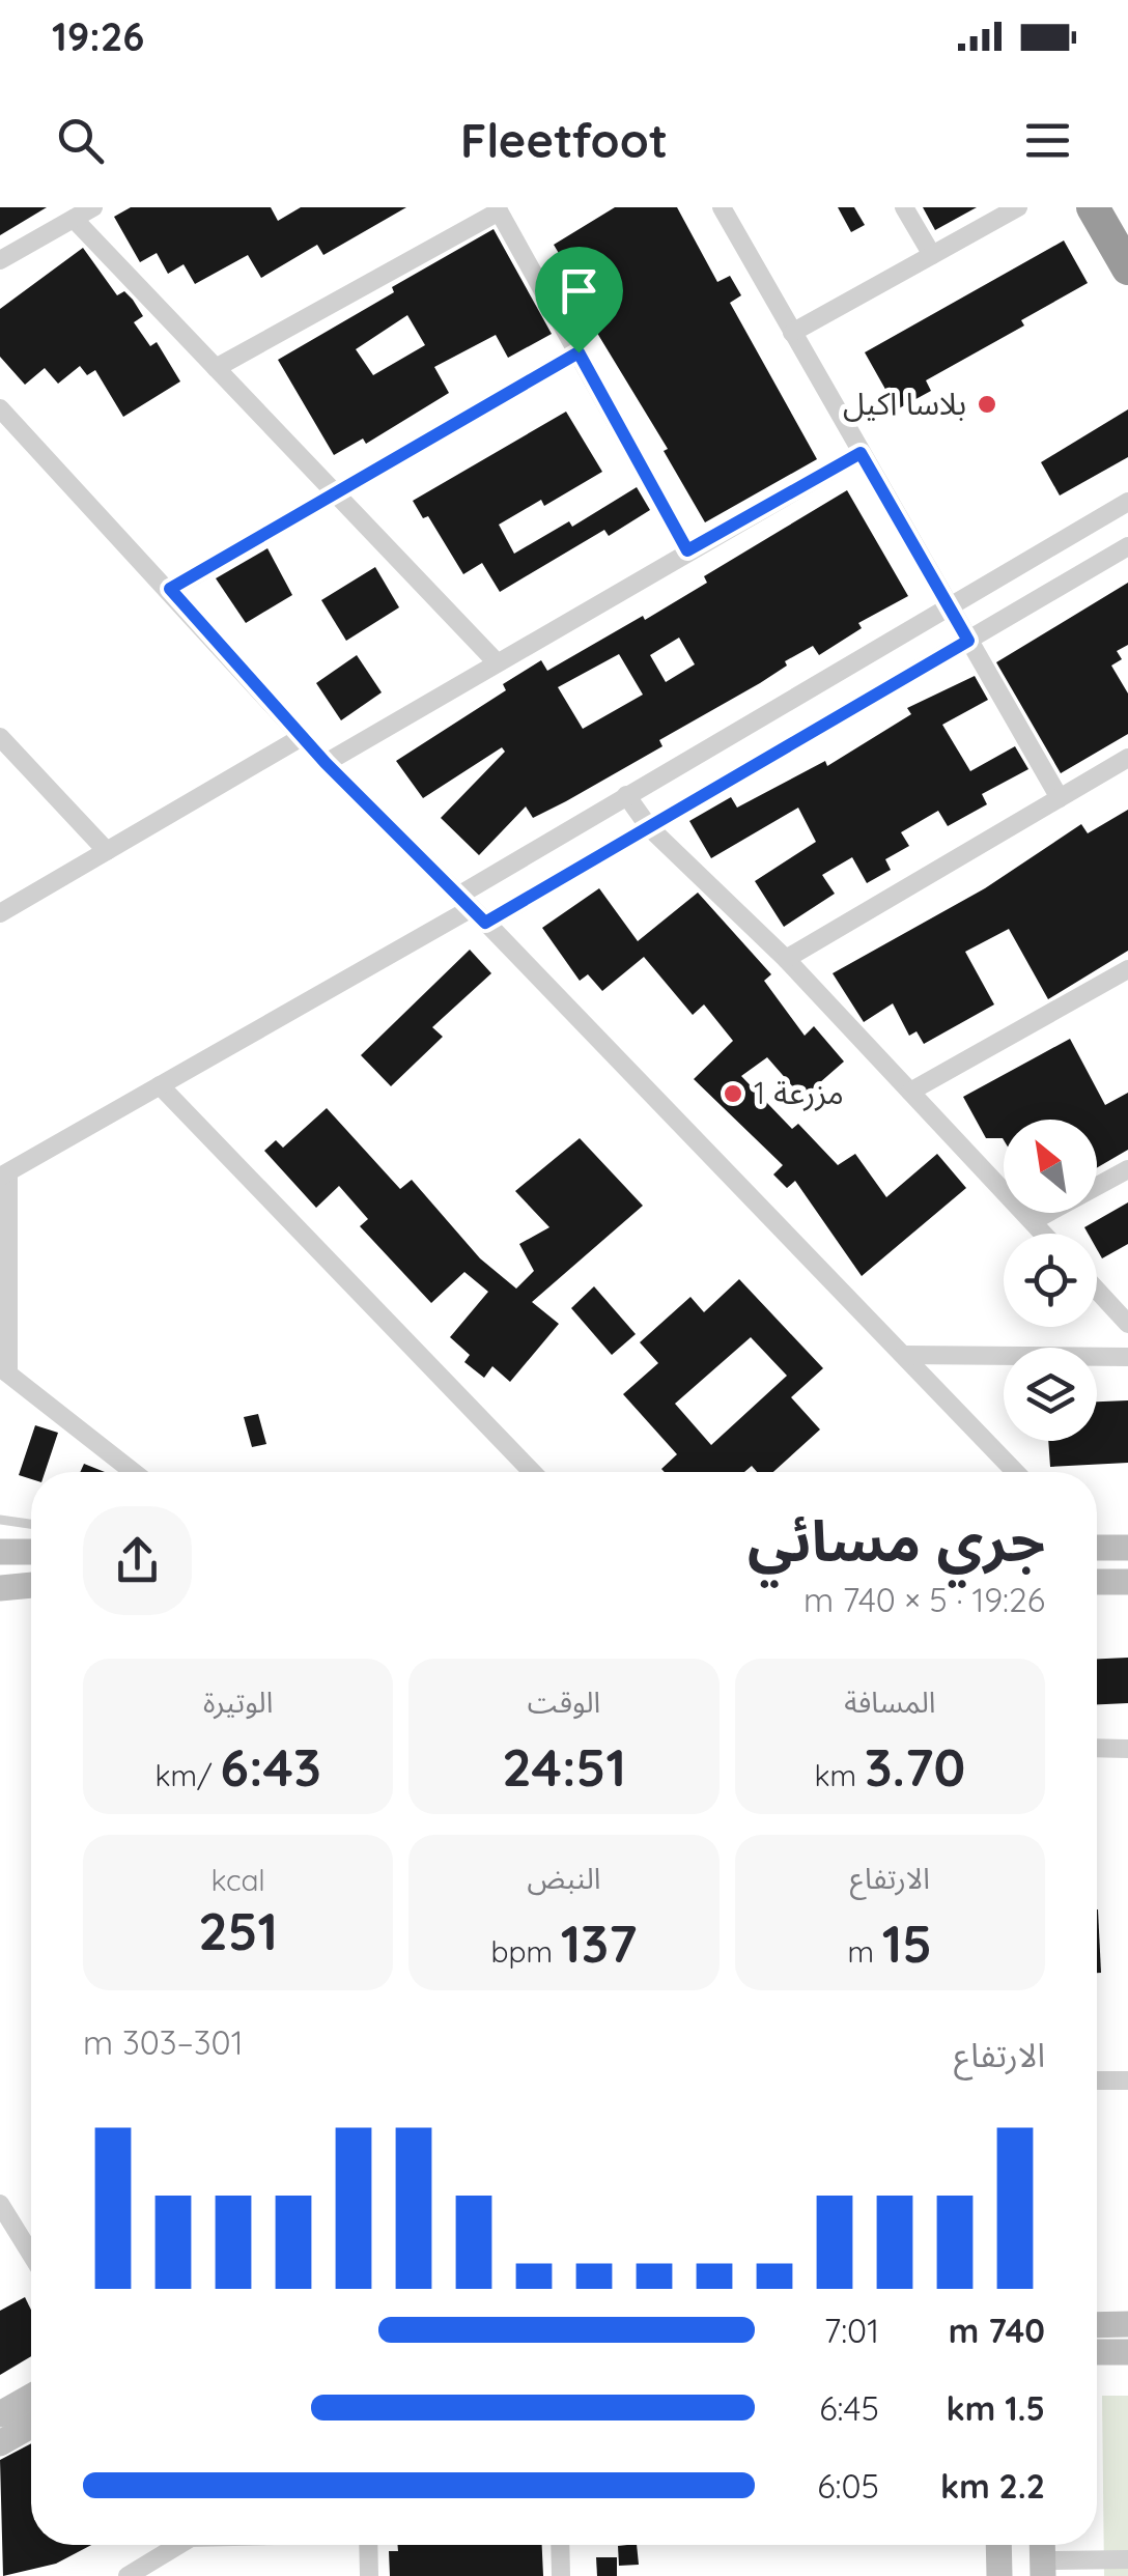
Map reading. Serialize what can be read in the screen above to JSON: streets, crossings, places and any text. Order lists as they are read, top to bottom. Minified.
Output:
{"places":["بلاسا اكيل","مزرعة 1"],"north":"top left","page":{"status":"19:26","header":"Fleetfoot","heading":["جري مسائي","19:26 · 5 × 740 m"],"stats":[["المسافة","3.70 km"],["الوقت","24:51"],["الوتيرة","6:43 /km"],["الارتفاع","15 m"],["النبض","137 bpm"],["kcal","251"]],"chart":["الارتفاع","301–303 m"],"list":[{"name":"740 m","note":"7:01"},{"name":"1.5 km","note":"6:45"},{"name":"2.2 km","note":"6:05"}]}}
